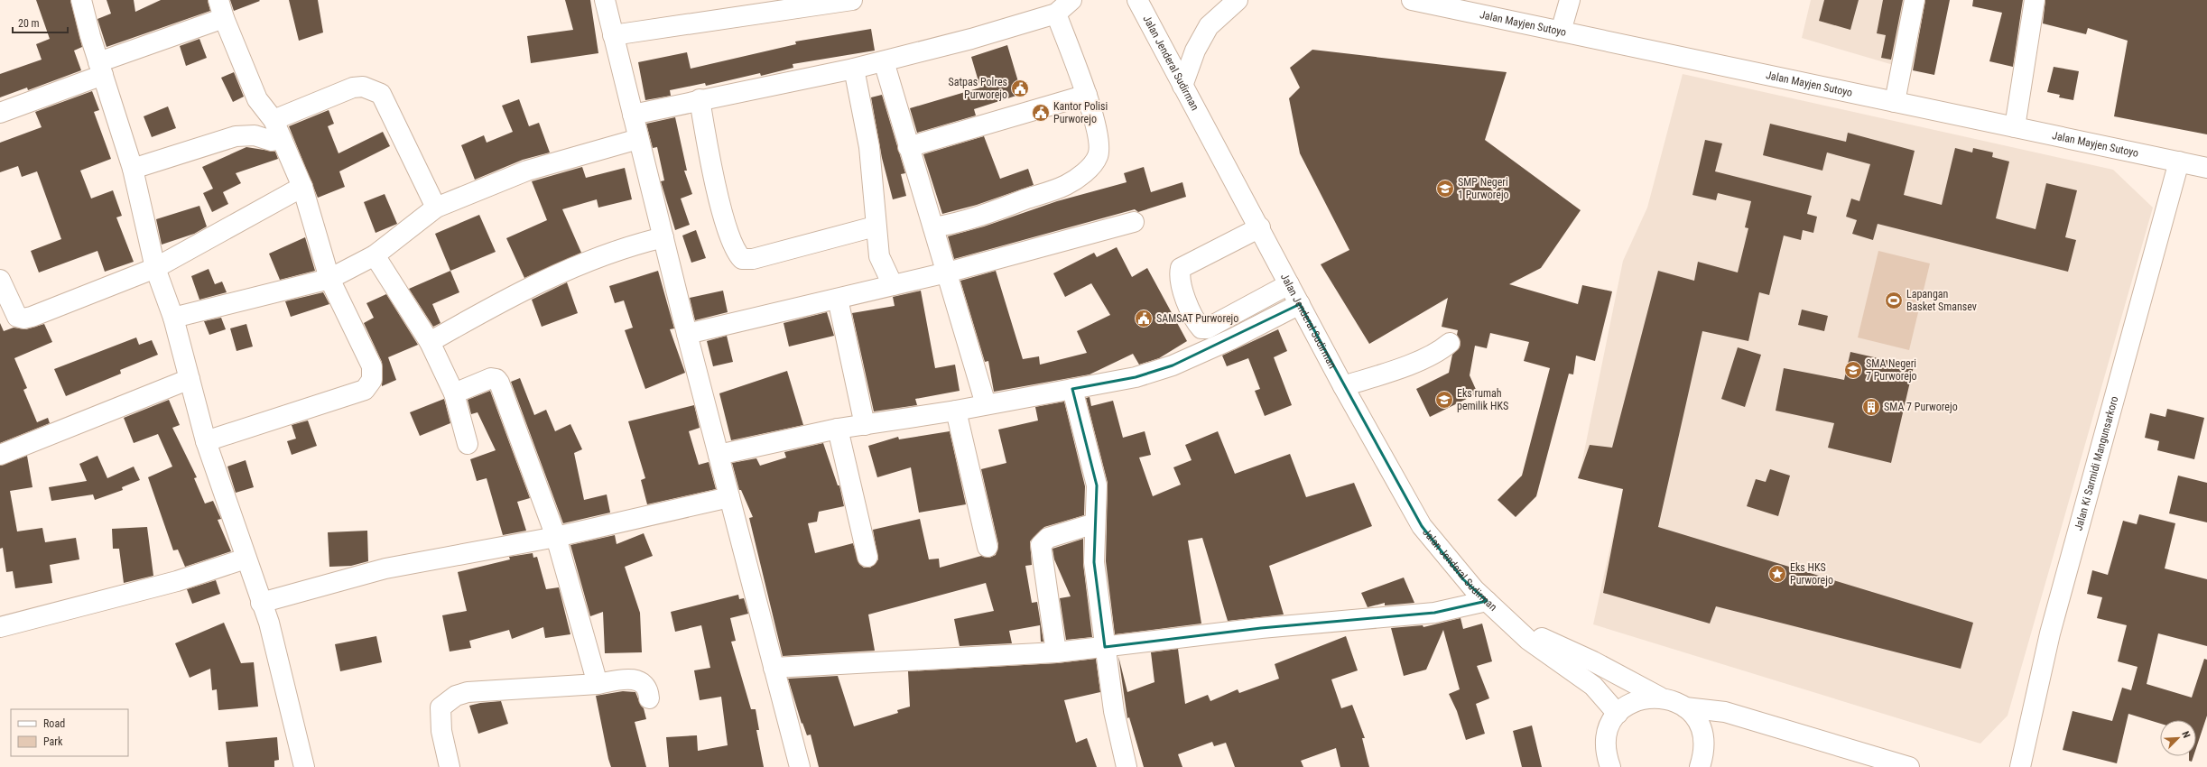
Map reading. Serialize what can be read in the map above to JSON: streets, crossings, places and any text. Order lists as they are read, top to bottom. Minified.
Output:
{"streets":{"street":["Jalan Mayjen Sutoyo","Jalan Jenderal Sudirman","Jalan Ki Sarmidi Mangunsarkoro"]},"crossings":[["Jalan Mayjen Sutoyo","Jalan Ki Sarmidi Mangunsarkoro"]],"places":{"public building":["Satpas Polres Purworejo","Kantor Polisi Purworejo","SAMSAT Purworejo"],"school or university":["SMP Negeri 1 Purworejo","SMA Negeri 7 Purworejo","Eks rumah pemilik HKS"],"sports":["Lapangan Basket Smansev"],"building":["SMA 7 Purworejo"],"place":["Eks HKS Purworejo"]},"legend":["Road","Park"],"scale_bar":"20 m","north":"top right"}
